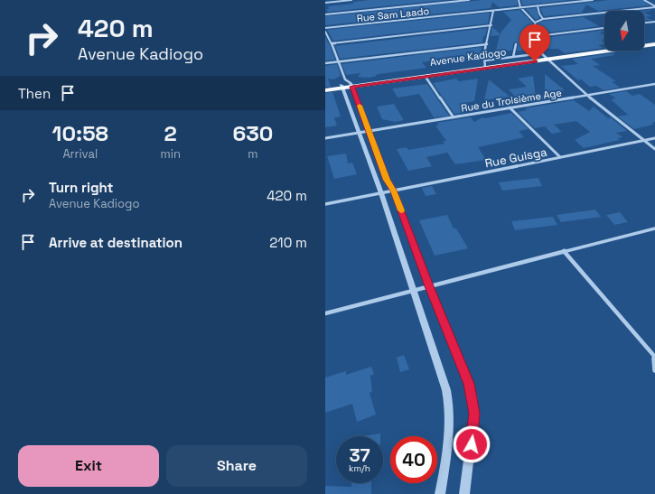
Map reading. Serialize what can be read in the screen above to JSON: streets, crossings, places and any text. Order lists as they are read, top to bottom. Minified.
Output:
{"streets":{"highway":["Avenue Kadiogo"],"street":["Rue Sam Laado","Rue du Troisième Age","Rue Guisga"]},"north":"bottom","page":{"turn":["420 m","Avenue Kadiogo"],"then":"Then","eta":["10:58","Arrival","2","min","630","m"],"list":[{"name":"Turn right","note":"Avenue Kadiogo","value":"420 m"},{"name":"Arrive at destination","value":"210 m"}],"speed":"37 km/h","limit":"40","buttons":["Exit","Share"]}}
